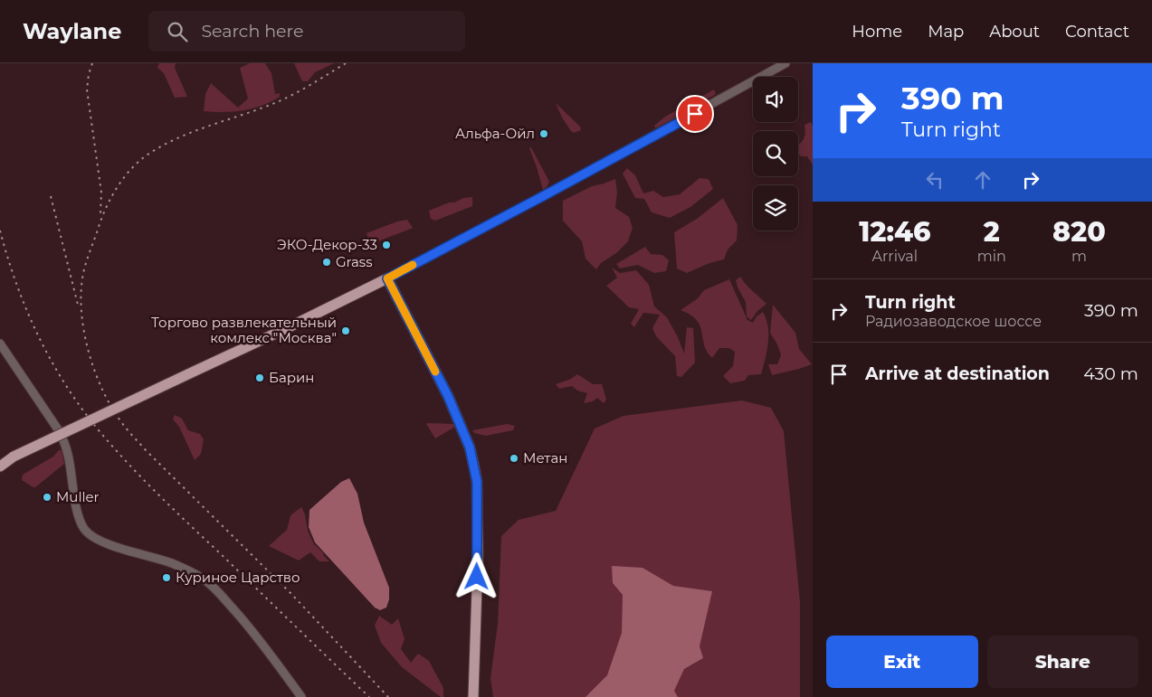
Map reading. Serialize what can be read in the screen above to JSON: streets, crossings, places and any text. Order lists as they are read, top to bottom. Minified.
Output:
{"places":["Альфа-Ойл","ЭКО-Декор-33","Grass","Торгово развлекательный комлекс \"Москва\"","Барин","Метан","Muller","Куриное Царство"],"page":{"header":"Waylane","search":"Search here","nav":["Home","Map","About","Contact"],"turn":["390 m","Turn right"],"eta":["12:46","Arrival","2","min","820","m"],"list":[{"name":"Turn right","note":"Радиозаводское шоссе","value":"390 m"},{"name":"Arrive at destination","value":"430 m"}],"buttons":["Exit","Share"]}}
